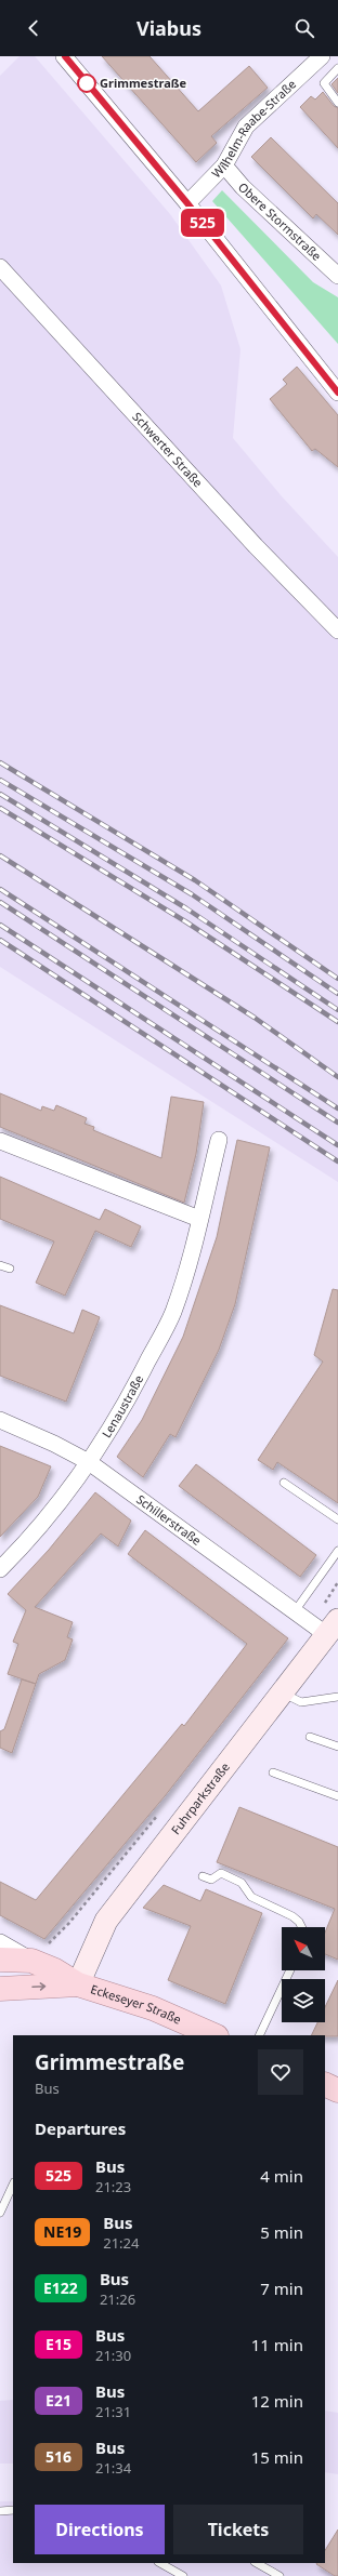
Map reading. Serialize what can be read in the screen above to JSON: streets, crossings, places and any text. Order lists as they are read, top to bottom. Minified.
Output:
{"streets":{"main road":["Fuhrparkstraße","Eckeseyer Straße"],"street":["Wilhelm-Raabe-Straße","Obere Stormstraße","Schwerter Straße","Lenaustraße","Schillerstraße"]},"crossings":[["Wilhelm-Raabe-Straße","Obere Stormstraße"],["Lenaustraße","Schillerstraße"],["Schillerstraße","Fuhrparkstraße"],["Fuhrparkstraße","Eckeseyer Straße"]],"places":["Grimmestraße"],"lines":["bus line 525"],"north":"top left","page":{"header":"Viabus","on_map":"525","heading":[["Grimmestraße","Bus"],"Departures"],"list":[{"mark":"525","name":"Bus","note":"21:23","value":"4 min"},{"mark":"NE19","name":"Bus","note":"21:24","value":"5 min"},{"mark":"E122","name":"Bus","note":"21:26","value":"7 min"},{"mark":"E15","name":"Bus","note":"21:30","value":"11 min"},{"mark":"E21","name":"Bus","note":"21:31","value":"12 min"},{"mark":"516","name":"Bus","note":"21:34","value":"15 min"}],"buttons":["Directions","Tickets"]}}
